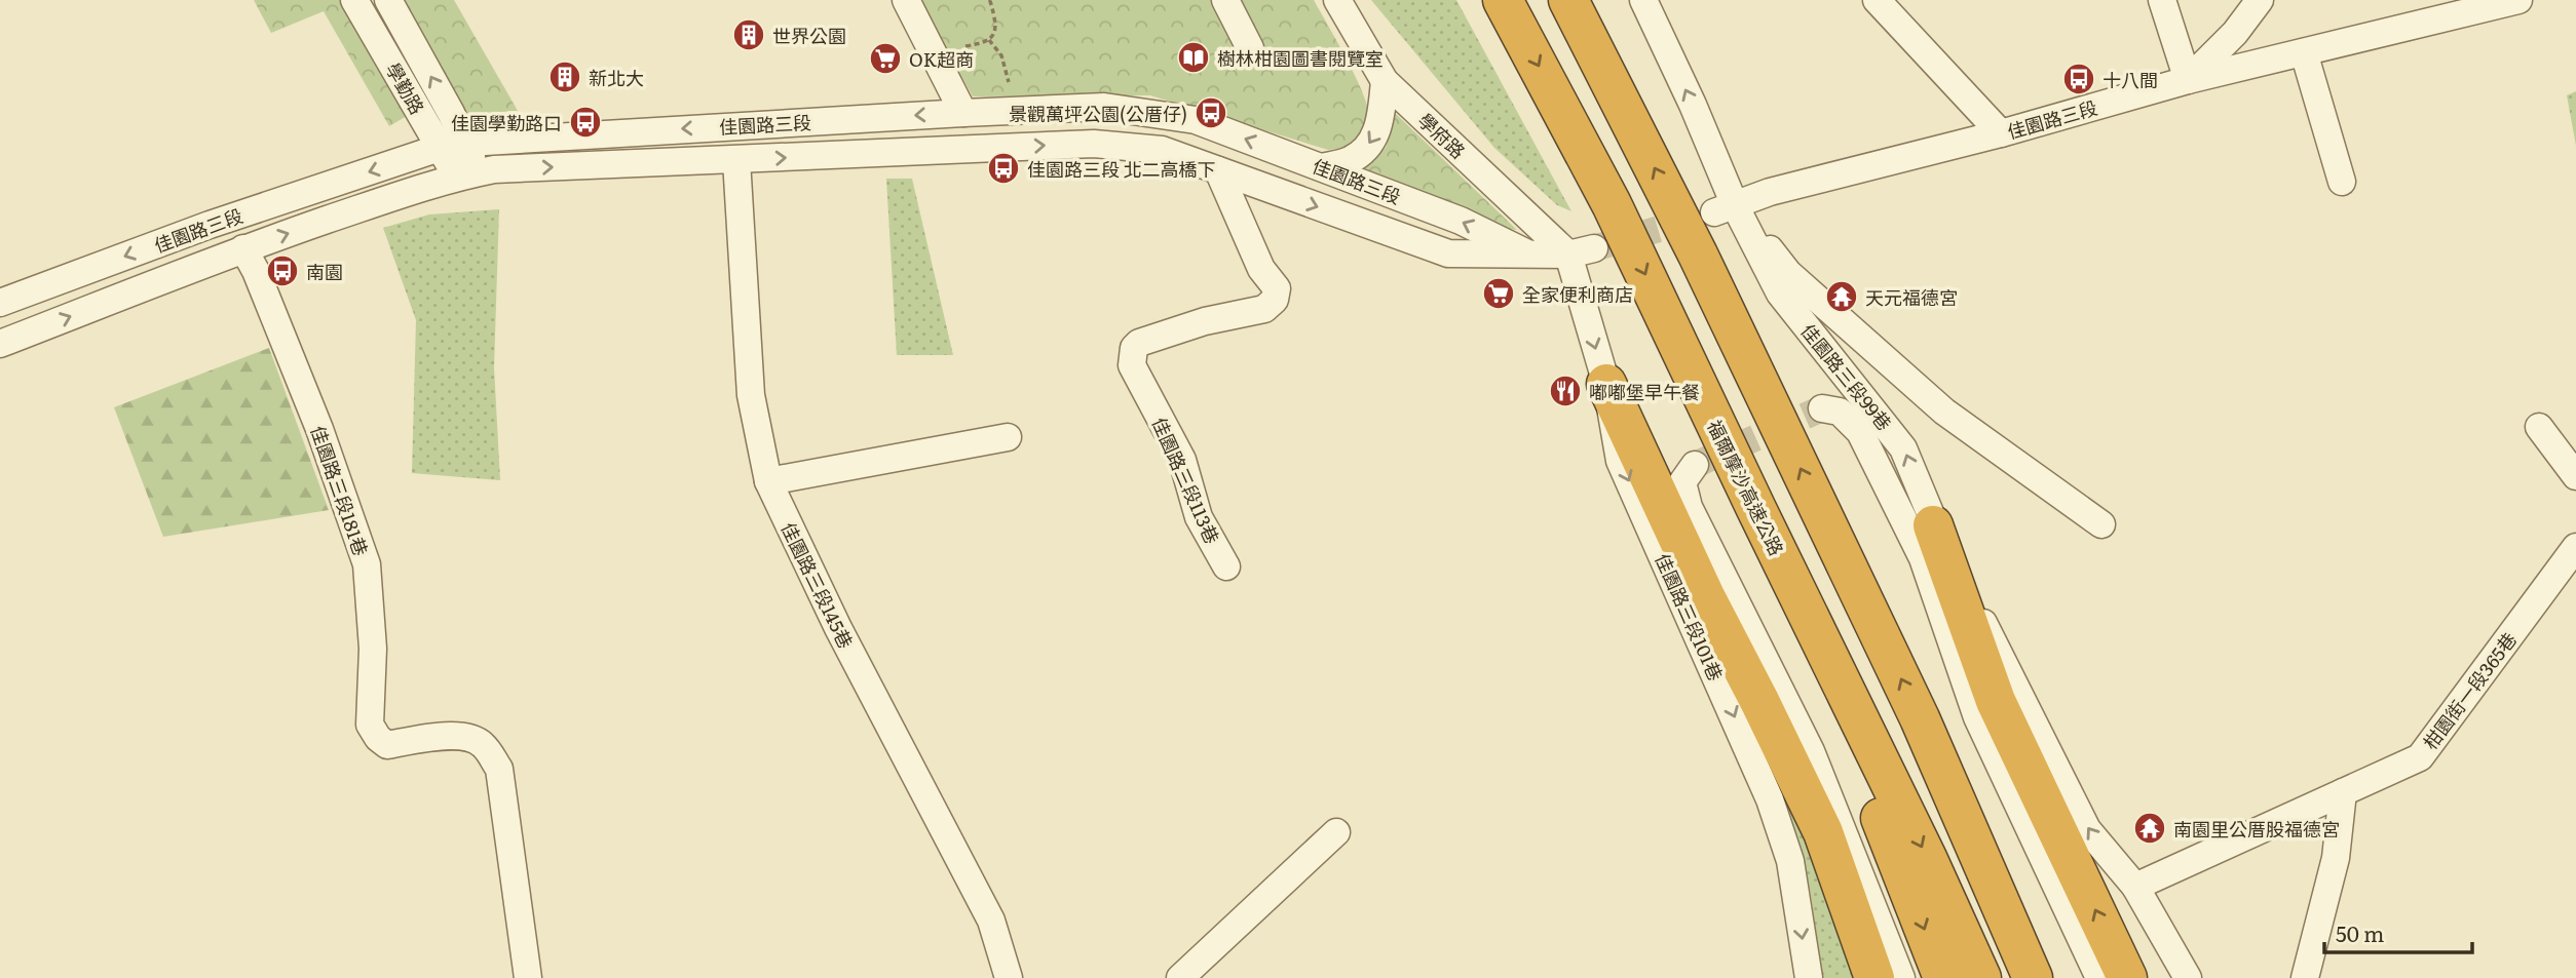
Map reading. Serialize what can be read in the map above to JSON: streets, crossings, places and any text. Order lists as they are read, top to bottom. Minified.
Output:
{"streets":{"highway":["福爾摩沙高速公路"],"street":["學勤路","佳園路三段","學府路","佳園路三段99巷","佳園路三段113巷","佳園路三段181巷","佳園路三段145巷","佳園路三段101巷","柑園街一段365巷"]},"crossings":[["學勤路","佳園路三段"],["佳園路三段","學府路"],["佳園路三段","佳園路三段99巷"],["佳園路三段","佳園路三段113巷"],["佳園路三段","佳園路三段181巷"],["佳園路三段","佳園路三段145巷"],["佳園路三段","佳園路三段101巷"],["學府路","佳園路三段101巷"],["佳園路三段99巷","柑園街一段365巷"]],"places":{"building":["世界公園","新北大"],"library":["樹林柑園圖書閱覽室"],"supermarket":["OK超商","全家便利商店"],"bus stop":["十八間","景觀萬坪公園(公厝仔)","佳園學勤路口","佳園路三段 北二高橋下","南園"],"temple":["天元福德宮","南園里公厝股福德宮"],"restaurant":["嘟嘟堡早午餐"]},"scale_bar":"50 m"}
